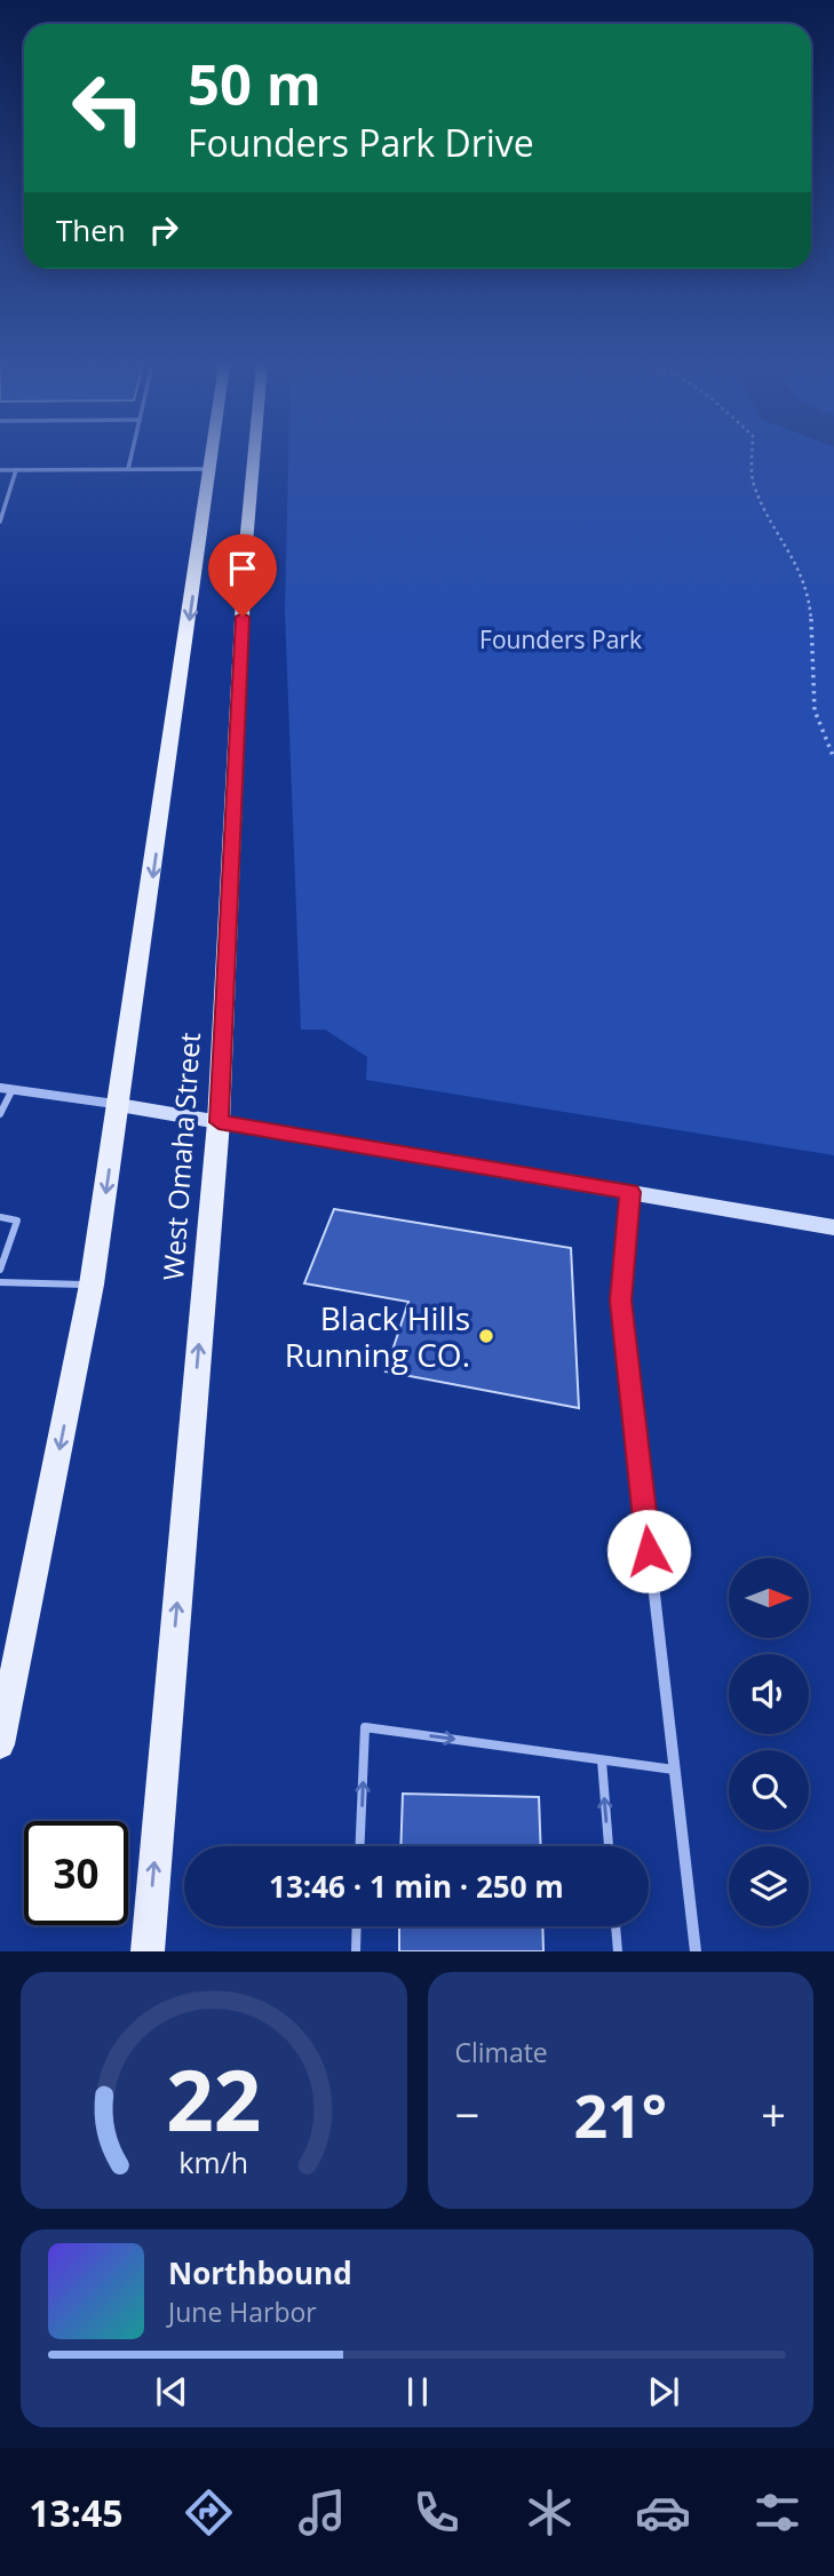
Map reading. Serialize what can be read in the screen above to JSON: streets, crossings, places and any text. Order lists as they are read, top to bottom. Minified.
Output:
{"streets":{"main road":["West Omaha Street"]},"parks":["Founders Park"],"places":["Black Hills Running CO."],"north":"right","page":{"turn":["50 m","Founders Park Drive"],"then":"Then","limit":"30","trip":"13:46 · 1 min · 250 m","tile":"Climate","heat":["−","21°","+"],"song":["Northbound","June Harbor"],"tabs":"13:45","gauge":["22","km/h"]}}
